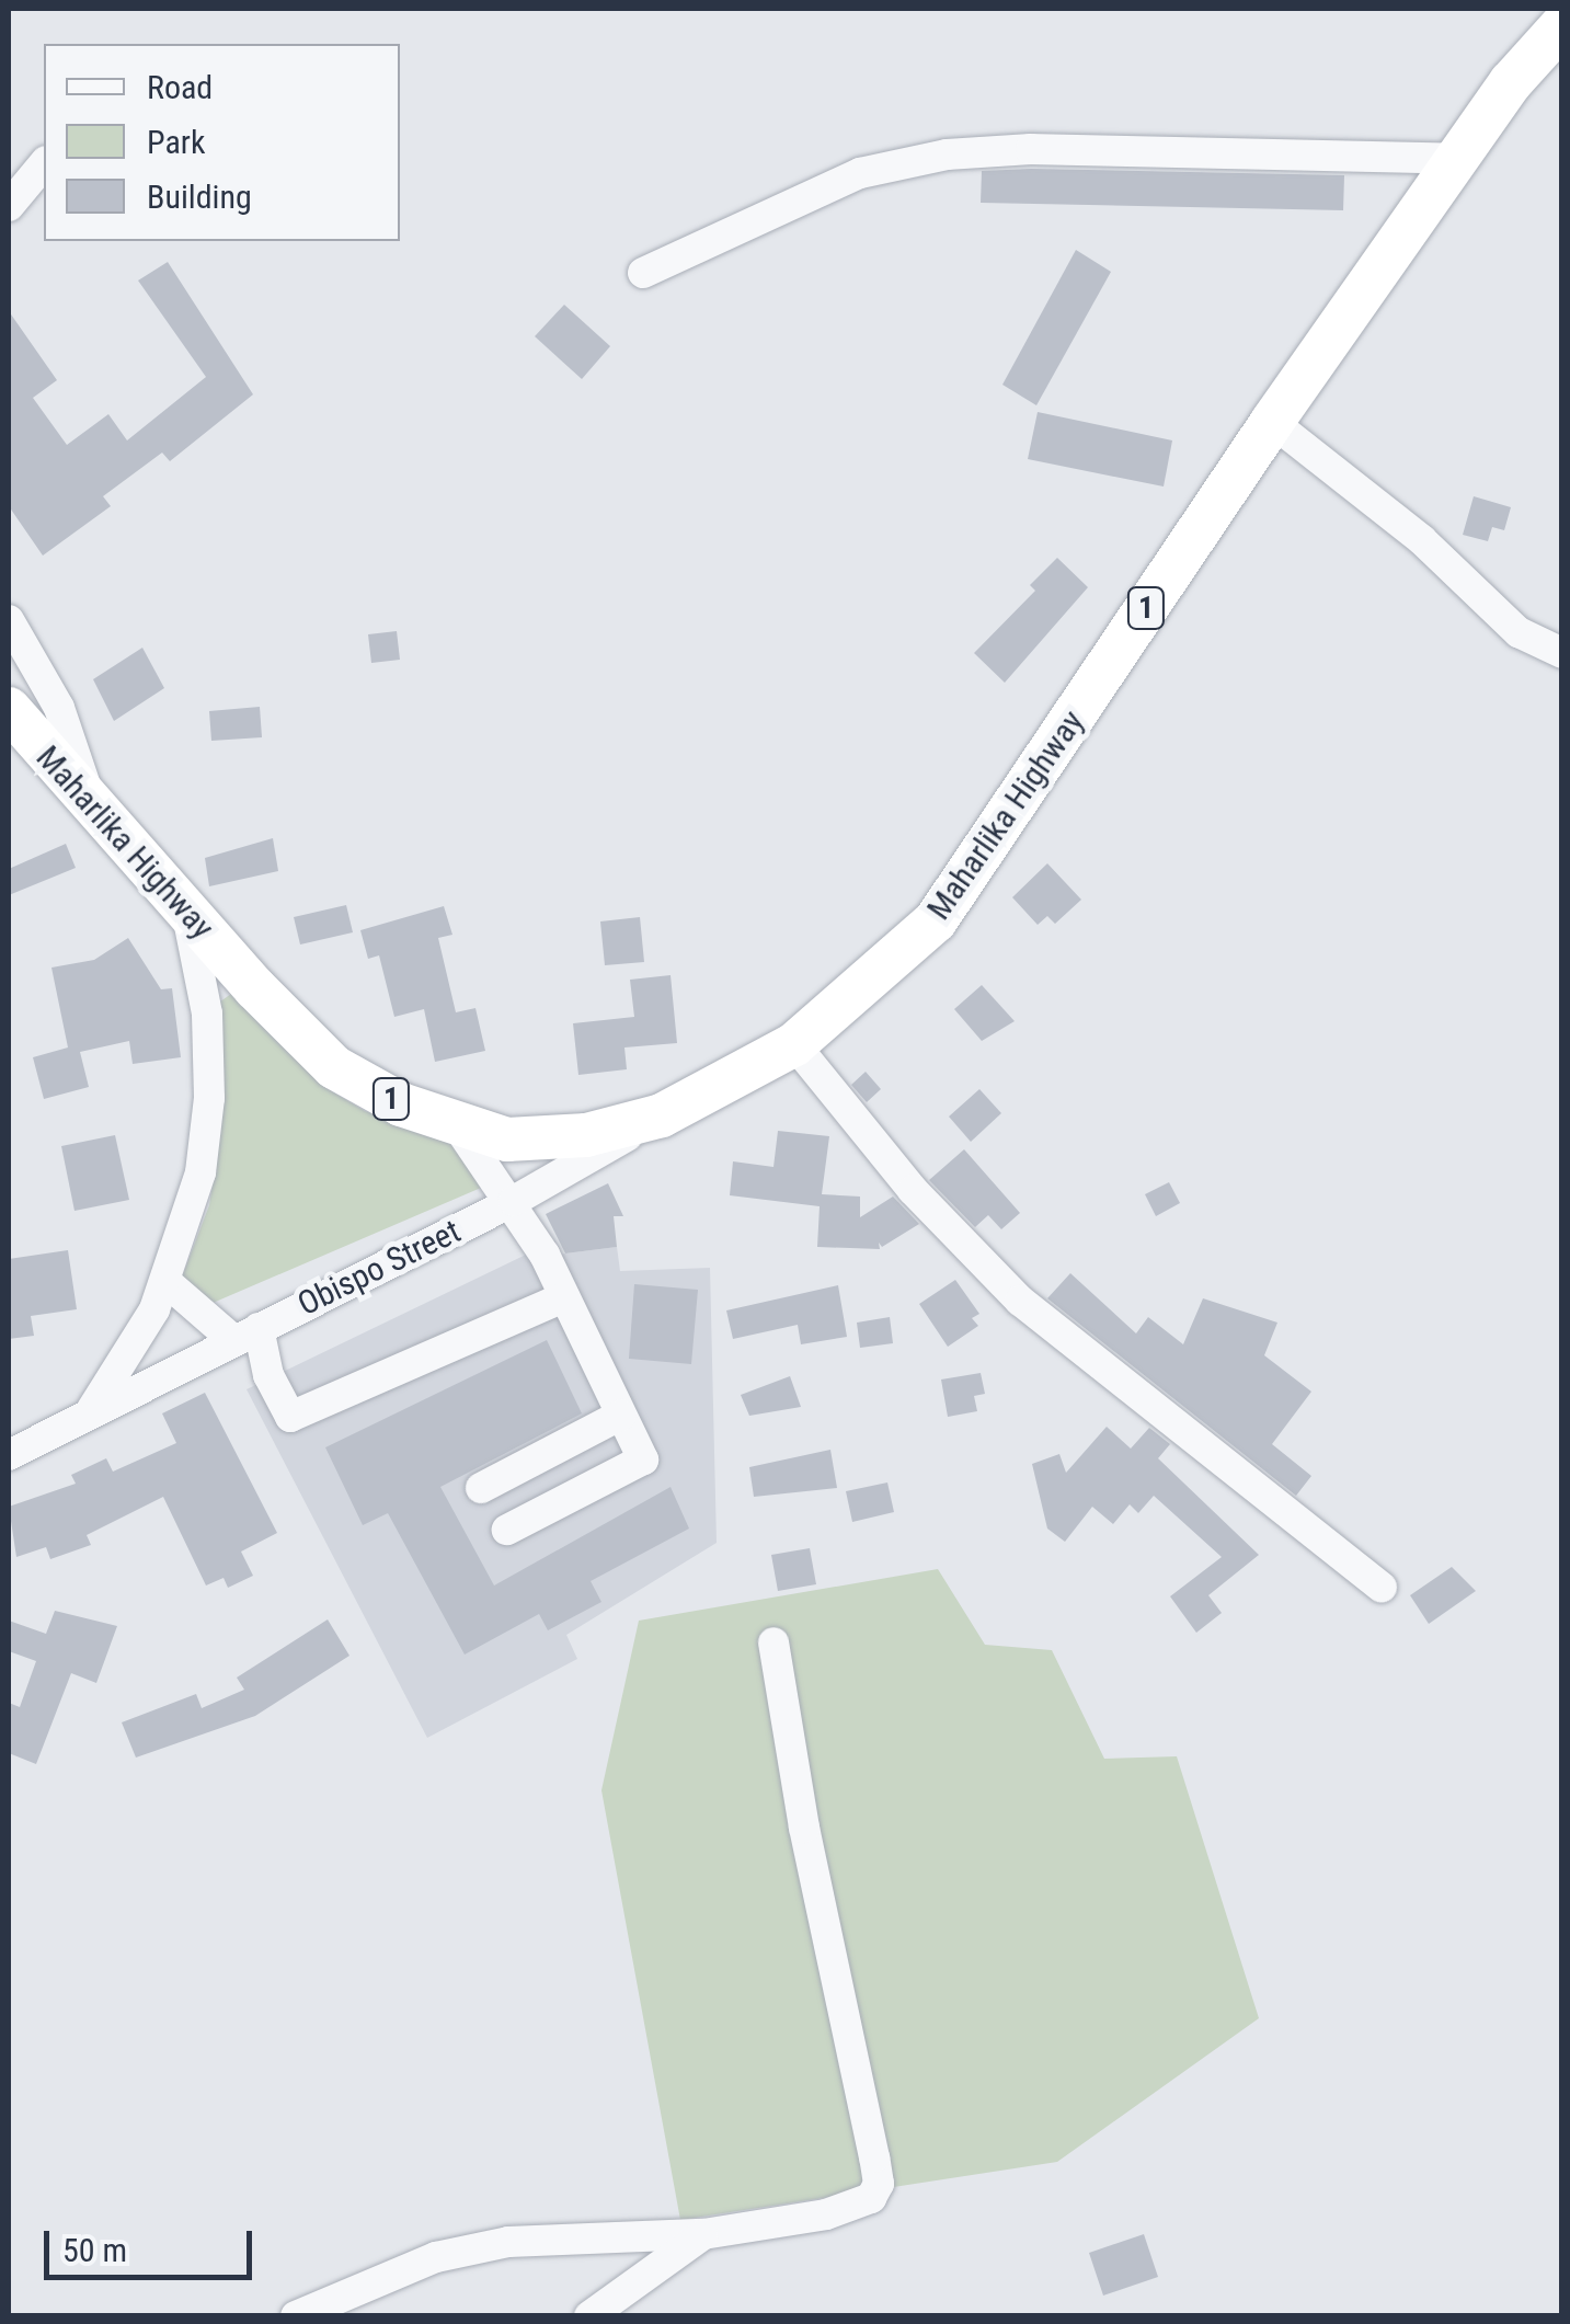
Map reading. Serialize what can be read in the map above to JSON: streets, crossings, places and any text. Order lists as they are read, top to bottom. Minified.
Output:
{"streets":{"highway":["1","Maharlika Highway"],"street":["Obispo Street"]},"crossings":[["Maharlika Highway","Obispo Street"]],"legend":["Road","Park","Building"],"scale_bar":"50 m"}
